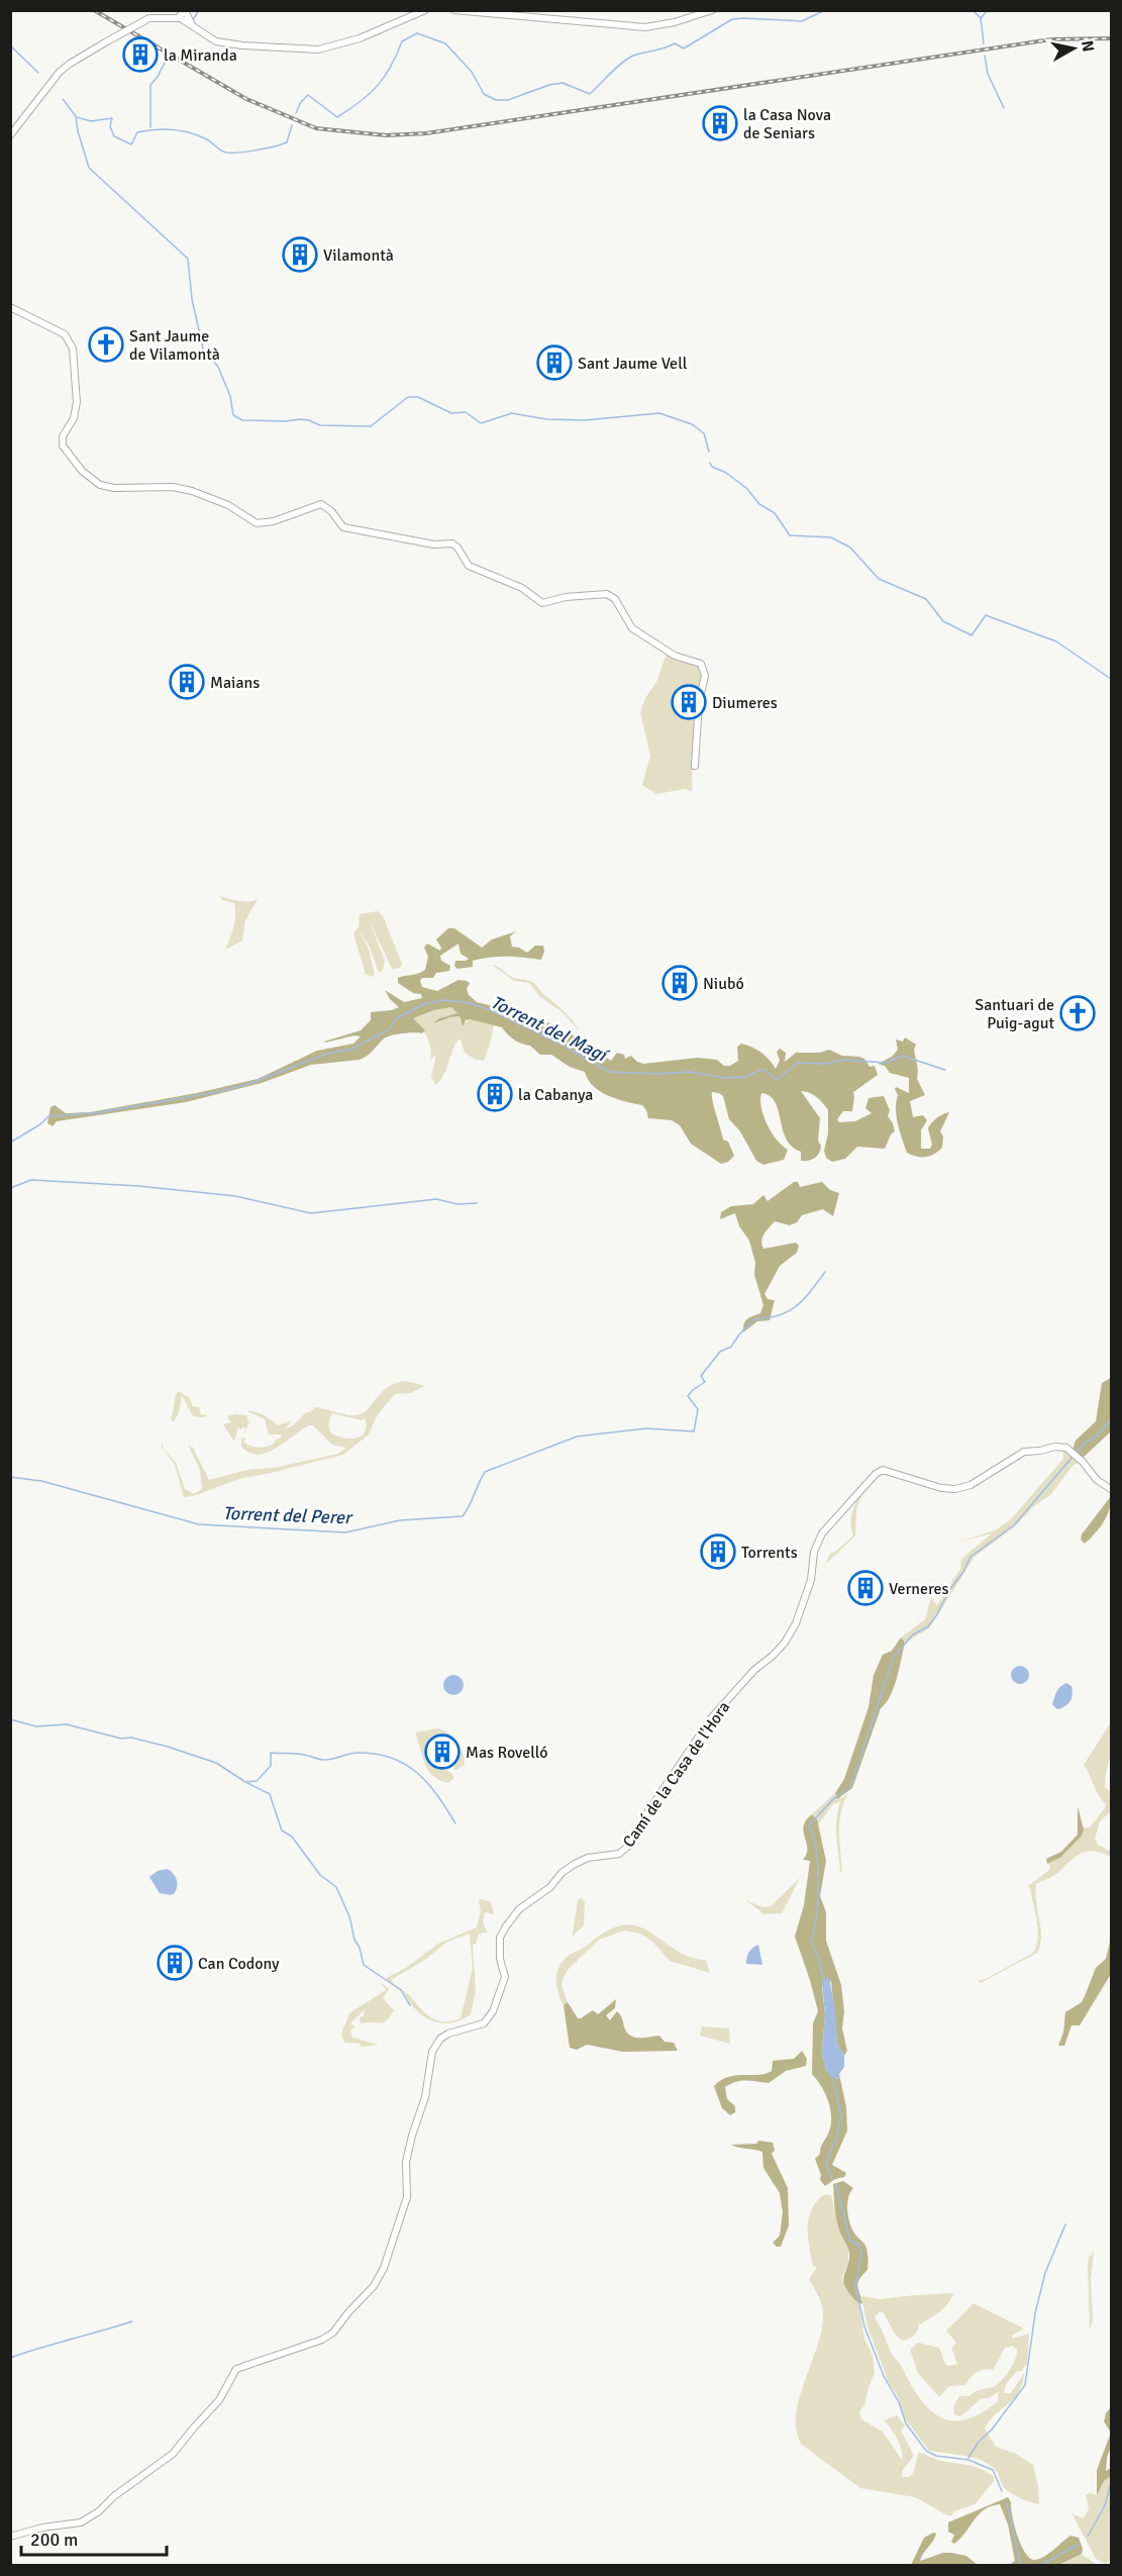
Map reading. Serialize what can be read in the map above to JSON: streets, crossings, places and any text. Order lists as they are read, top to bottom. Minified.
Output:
{"streets":{"street":["Camí de la Casa de l'Hora"]},"water":["Torrent del Magí","Torrent del Perer"],"places":{"building":["la Miranda","la Casa Nova de Seniars","Vilamontà","Sant Jaume Vell","Maians","Diumeres","Niubó","la Cabanya","Torrents","Verneres","Mas Rovelló","Can Codony"],"church":["Sant Jaume de Vilamontà","Santuari de Puig-agut"]},"scale_bar":"200 m","north":"right"}
